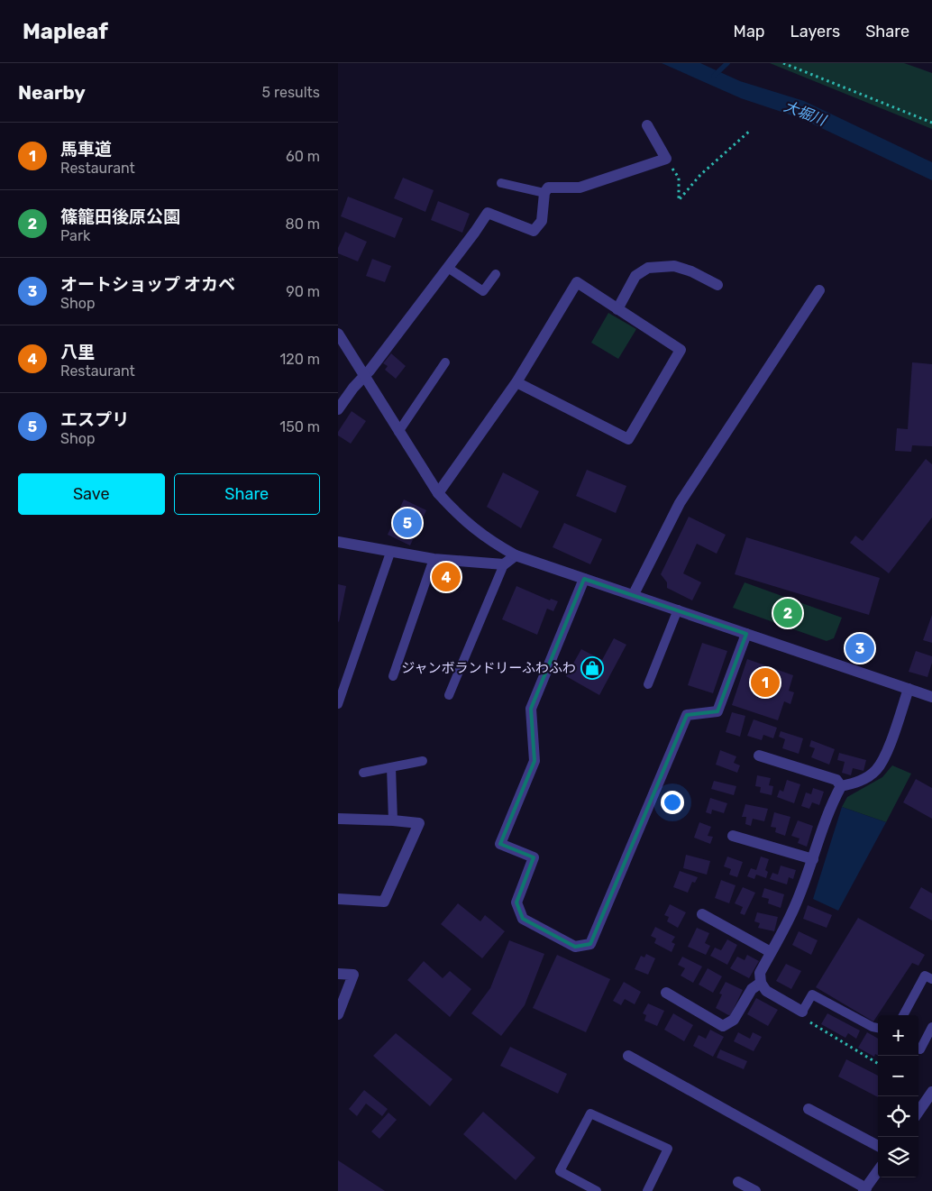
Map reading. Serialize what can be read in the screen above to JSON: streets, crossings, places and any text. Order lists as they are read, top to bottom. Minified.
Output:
{"water":["大堀川"],"places":{"shop":["ジャンボランドリーふわふわ"]},"page":{"header":"Mapleaf","nav":["Map","Layers","Share"],"heading":["Nearby","5 results"],"list":[{"mark":"1","name":"馬車道","note":"Restaurant","value":"60 m"},{"mark":"2","name":"篠籠田後原公園","note":"Park","value":"80 m"},{"mark":"3","name":"オートショップ オカベ","note":"Shop","value":"90 m"},{"mark":"4","name":"八里","note":"Restaurant","value":"120 m"},{"mark":"5","name":"エスプリ","note":"Shop","value":"150 m"}],"buttons":["Save","Share"],"pins":["5","4","2","3","1"],"map_buttons":["+","−"]}}
